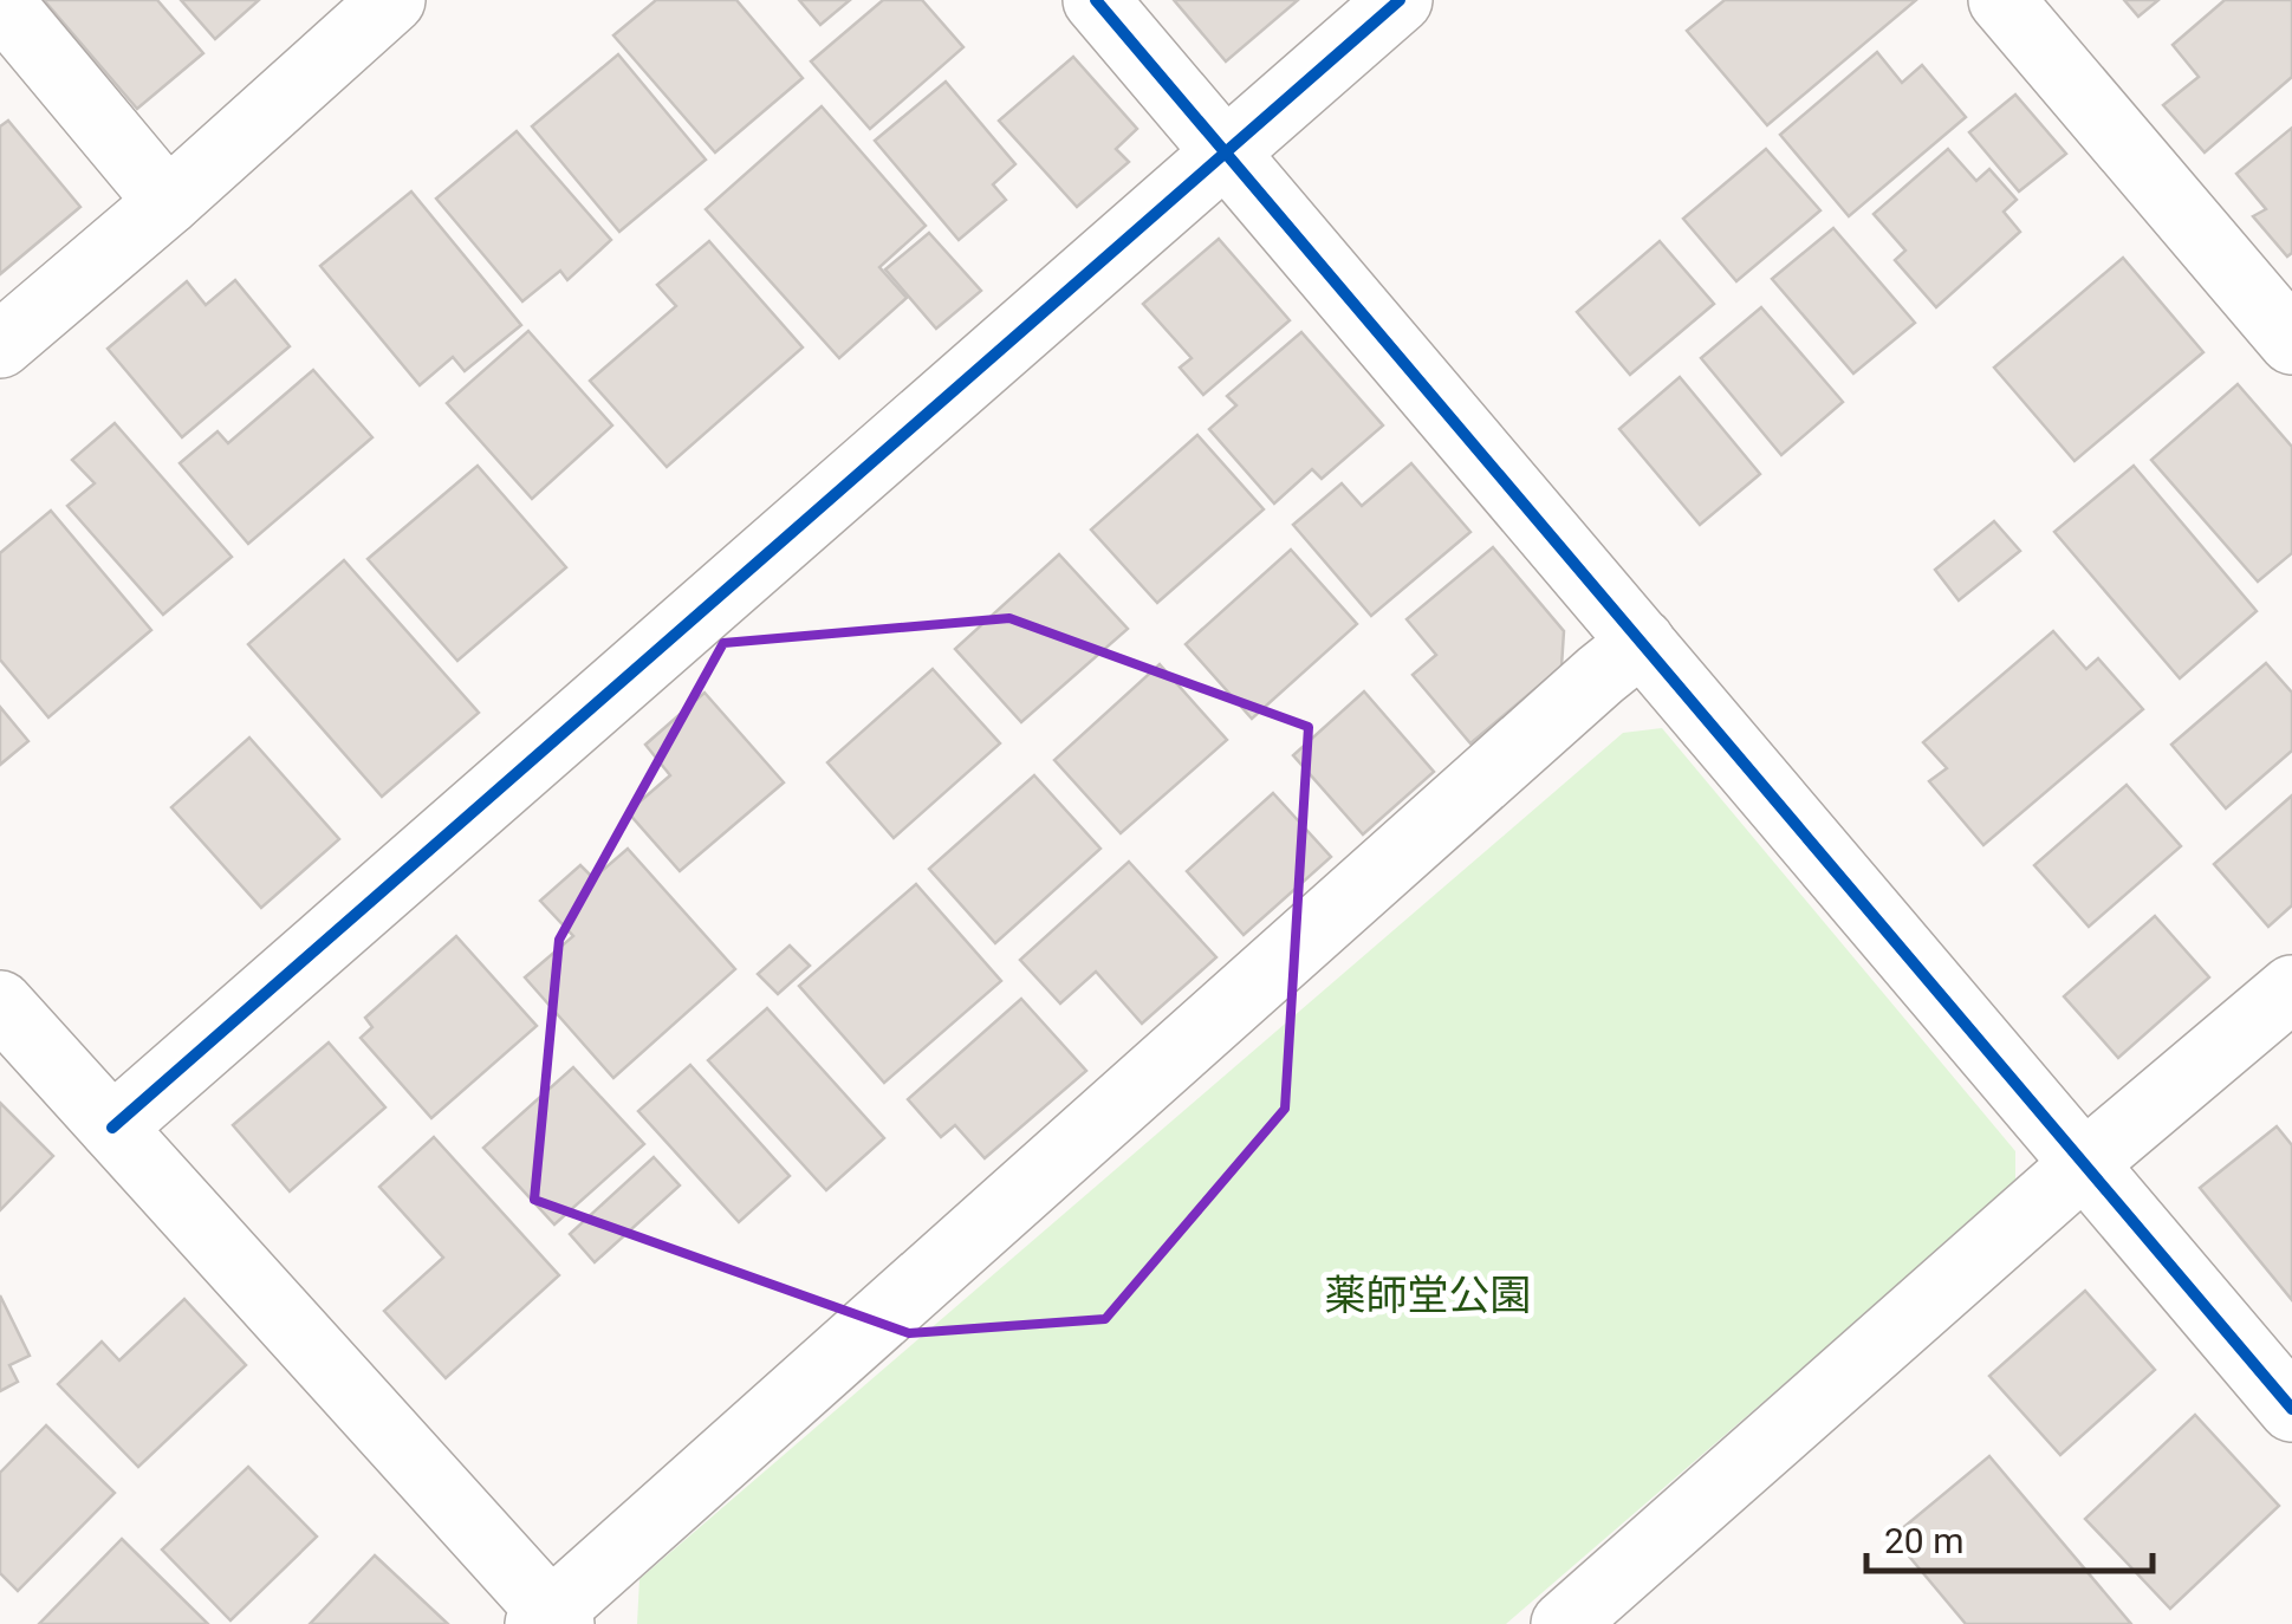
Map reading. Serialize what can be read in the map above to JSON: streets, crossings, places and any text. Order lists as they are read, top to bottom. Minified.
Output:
{"parks":["薬師堂公園"],"scale_bar":"20 m"}
